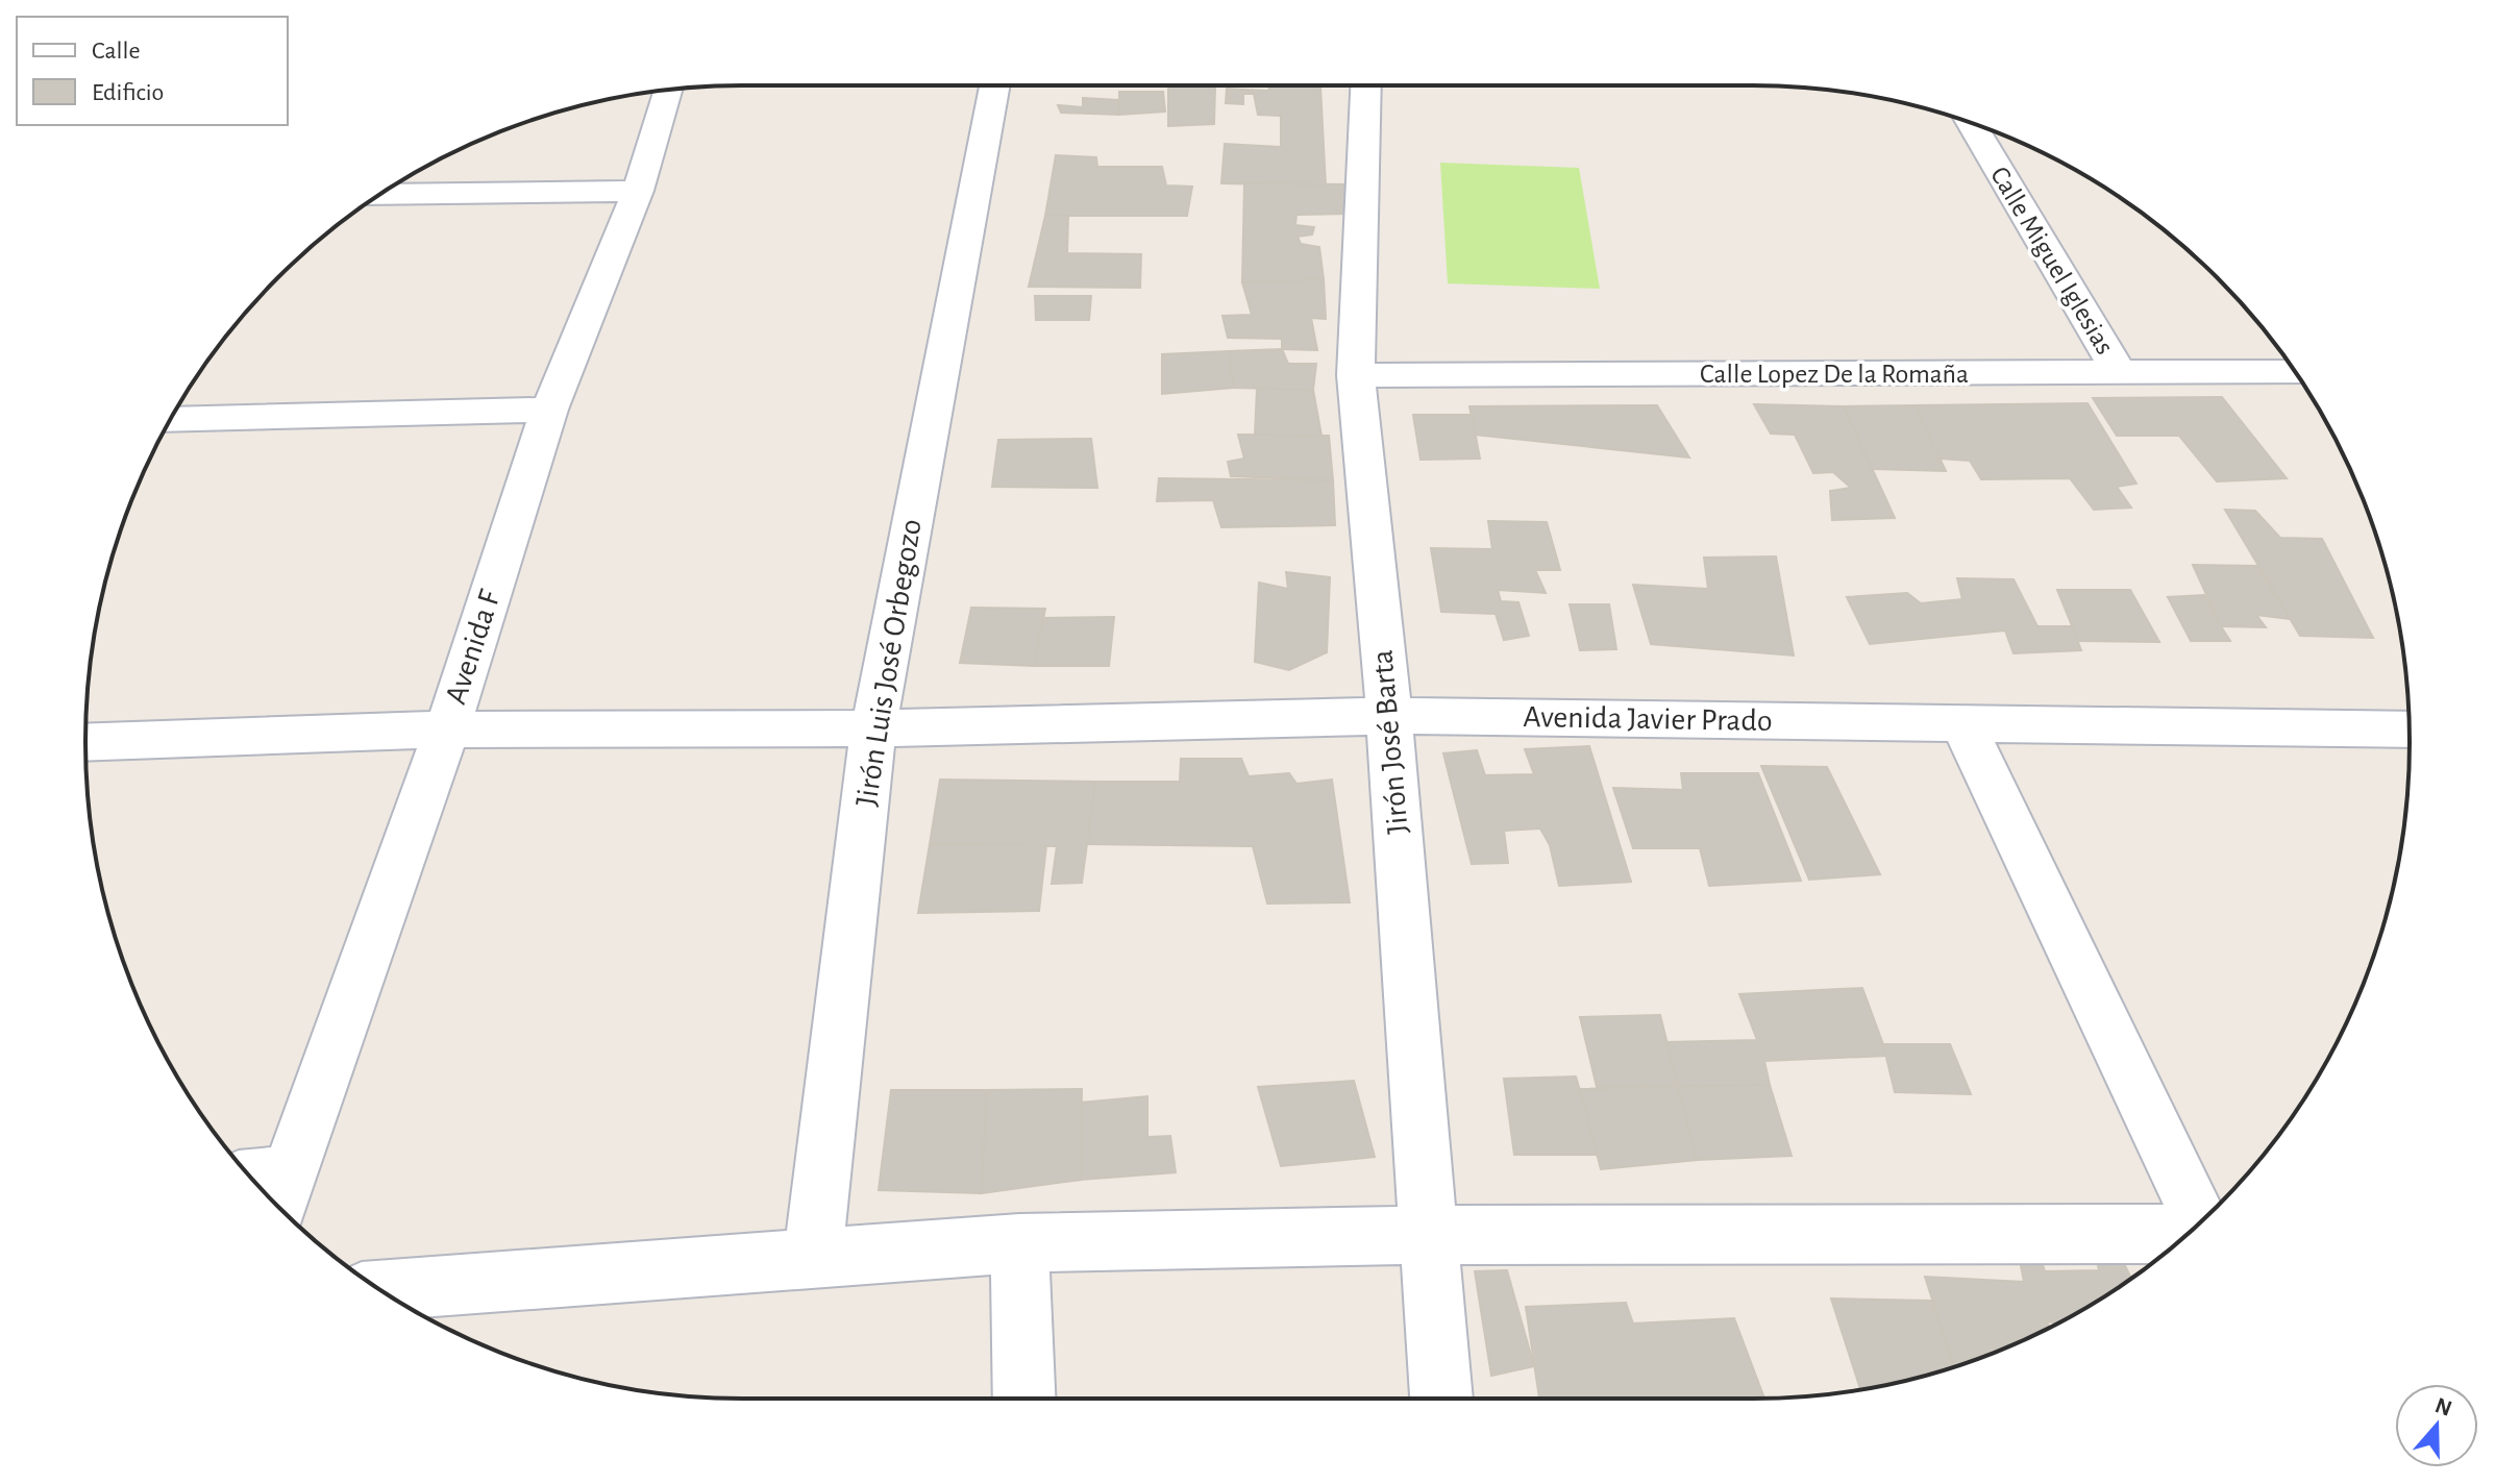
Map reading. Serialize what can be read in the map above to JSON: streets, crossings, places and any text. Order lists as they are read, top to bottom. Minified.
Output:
{"streets":{"street":["Calle Miguel Iglesias","Calle Lopez De la Romaña","Avenida F","Jirón Luis José Orbegozo","Avenida Javier Prado","Jirón José Barta"]},"crossings":[["Calle Miguel Iglesias","Calle Lopez De la Romaña"],["Calle Lopez De la Romaña","Jirón José Barta"],["Avenida F","Avenida Javier Prado"],["Jirón Luis José Orbegozo","Avenida Javier Prado"],["Avenida Javier Prado","Jirón José Barta"]],"legend":["Calle","Edificio"],"north":"top"}
